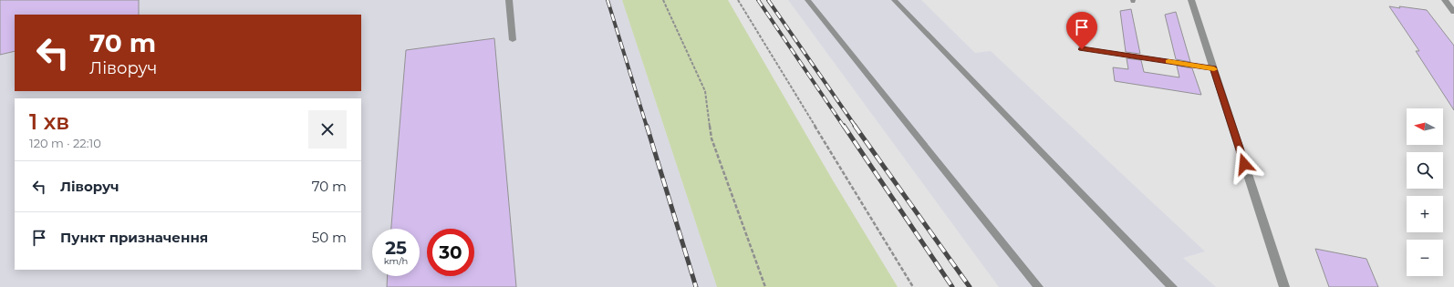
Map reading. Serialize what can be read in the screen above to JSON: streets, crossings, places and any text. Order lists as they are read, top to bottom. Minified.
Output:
{"north":"left","page":{"turn":["70 m","Ліворуч"],"heading":["1 хв","120 m · 22:10"],"map_buttons":["+","−"],"list":[{"name":"Ліворуч","value":"70 m"},{"name":"Пункт призначення","value":"50 m"}],"speed":"25 km/h","limit":"30"}}
